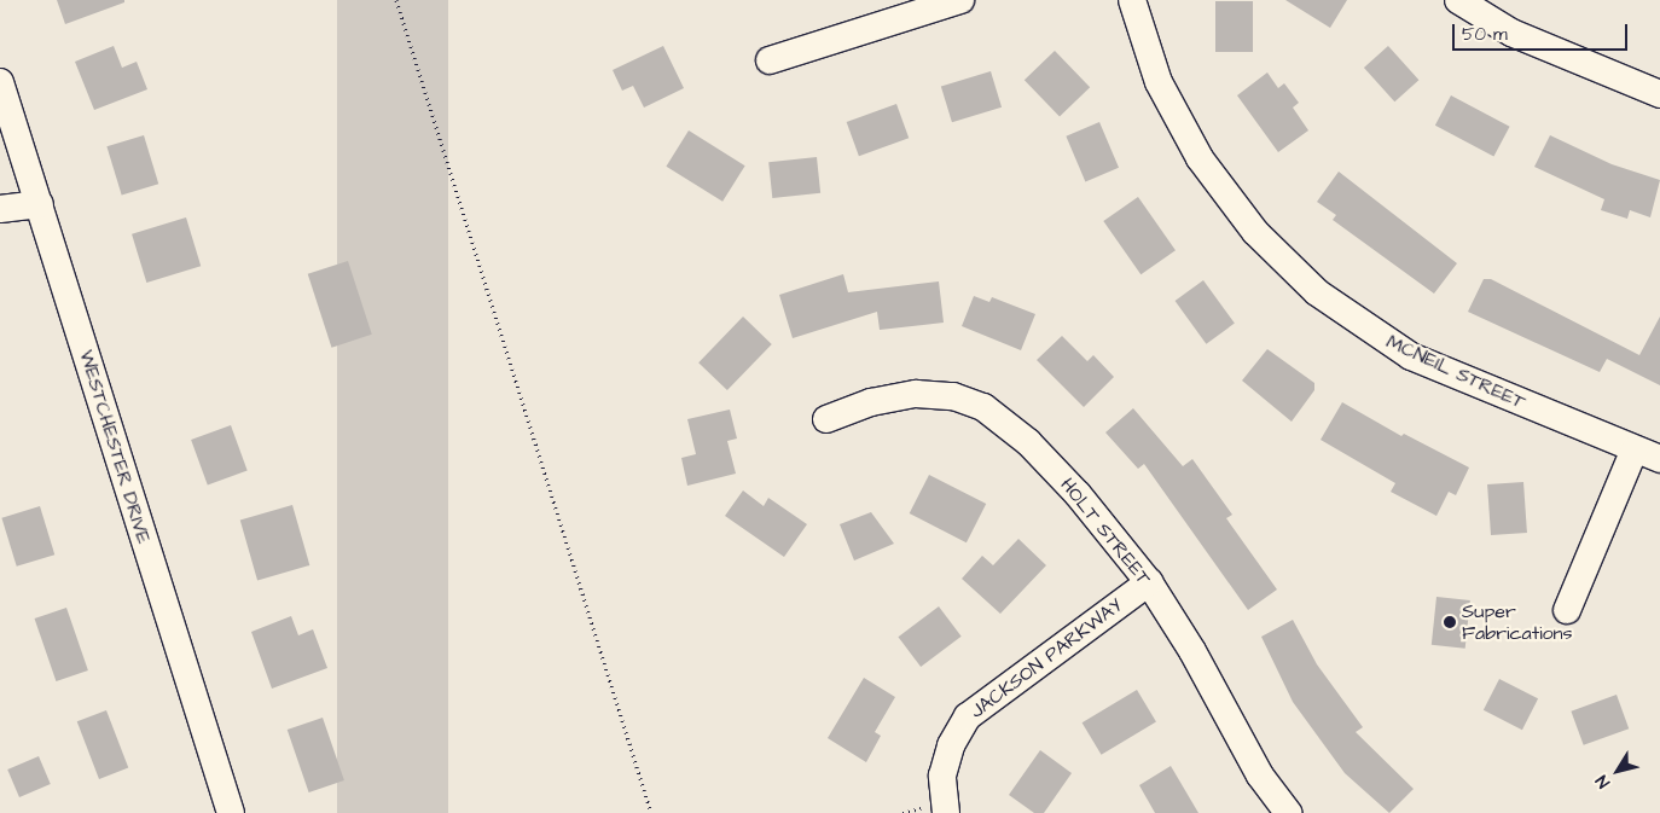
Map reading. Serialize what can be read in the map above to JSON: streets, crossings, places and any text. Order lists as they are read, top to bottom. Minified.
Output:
{"streets":{"street":["MCNEIL STREET","WESTCHESTER DRIVE","HOLT STREET","JACKSON PARKWAY"]},"crossings":[["HOLT STREET","JACKSON PARKWAY"]],"places":["Super Fabrications"],"scale_bar":"50 m","north":"bottom left"}
